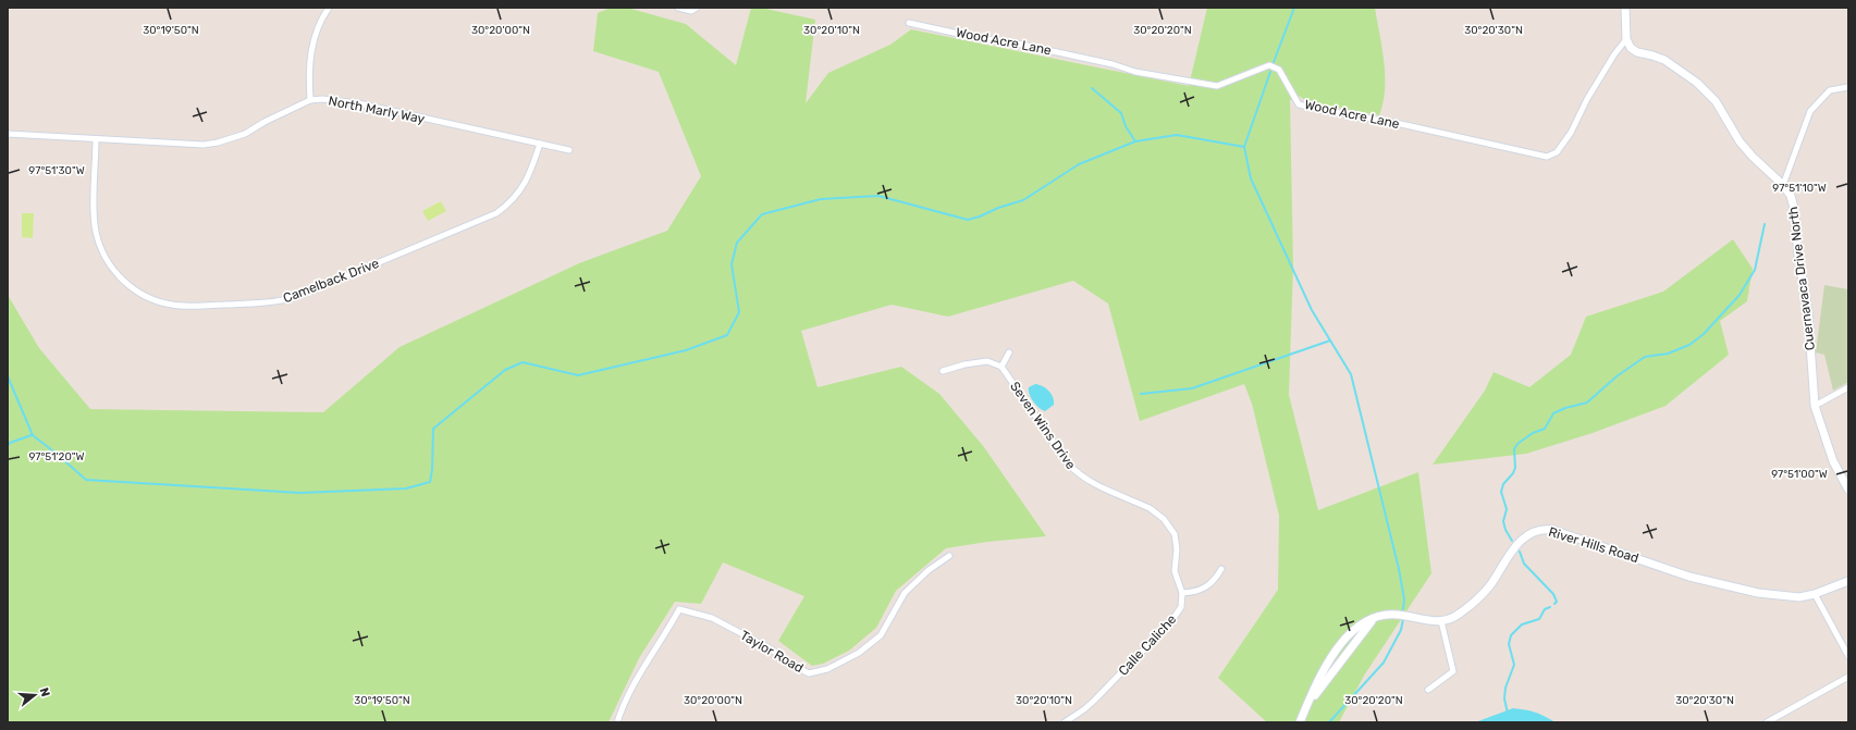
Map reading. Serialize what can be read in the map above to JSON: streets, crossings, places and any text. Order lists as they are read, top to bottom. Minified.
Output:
{"streets":{"street":["Wood Acre Lane","North Marly Way","Cuernavaca Drive North","Camelback Drive","Seven Wins Drive","River Hills Road","Calle Caliche","Taylor Road"]},"crossings":[["Wood Acre Lane","Cuernavaca Drive North"],["North Marly Way","Camelback Drive"],["Seven Wins Drive","Calle Caliche"]],"north":"right","coordinates":["30°19'50\"N","30°20'00\"N","30°20'10\"N","30°20'20\"N","30°20'30\"N","97°51'30\"W","97°51'10\"W","97°51'20\"W","97°51'00\"W"]}
